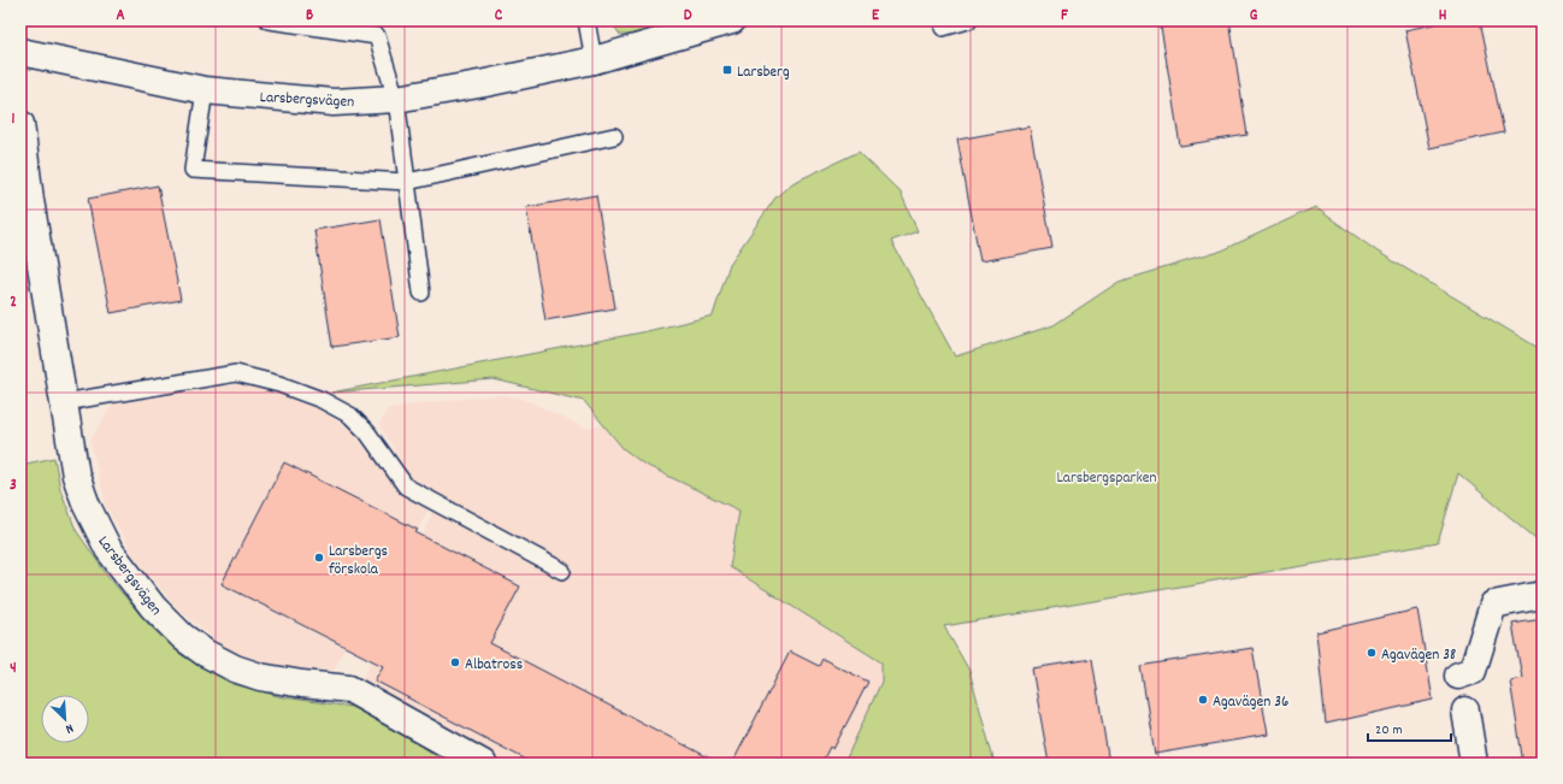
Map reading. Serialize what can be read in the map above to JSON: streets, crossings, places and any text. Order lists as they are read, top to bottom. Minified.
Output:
{"streets":{"street":["Larsbergsvägen"]},"parks":["Larsbergsparken"],"places":{"transit":["Larsberg"],"other":["Larsbergs förskola","Agavägen 38","Albatross","Agavägen 36"]},"scale_bar":"20 m","north":"bottom right","grid":{"columns":["A","B","C","D","E","F","G","H"],"rows":["1","2","3","4"]}}
